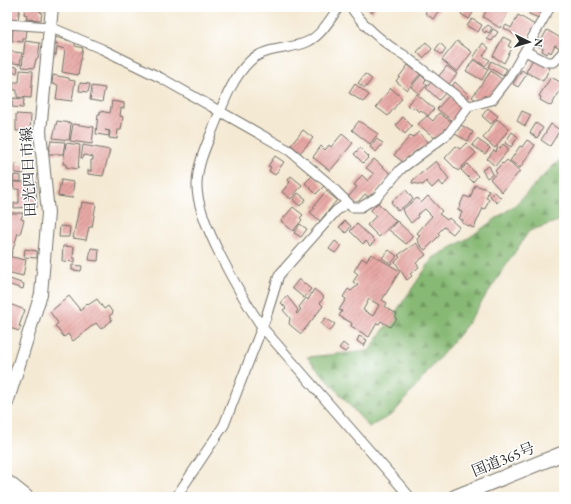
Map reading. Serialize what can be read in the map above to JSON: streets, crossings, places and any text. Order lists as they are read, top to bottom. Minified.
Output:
{"streets":{"highway":["国道365号"],"main road":["田光四日市線"]},"north":"right"}
